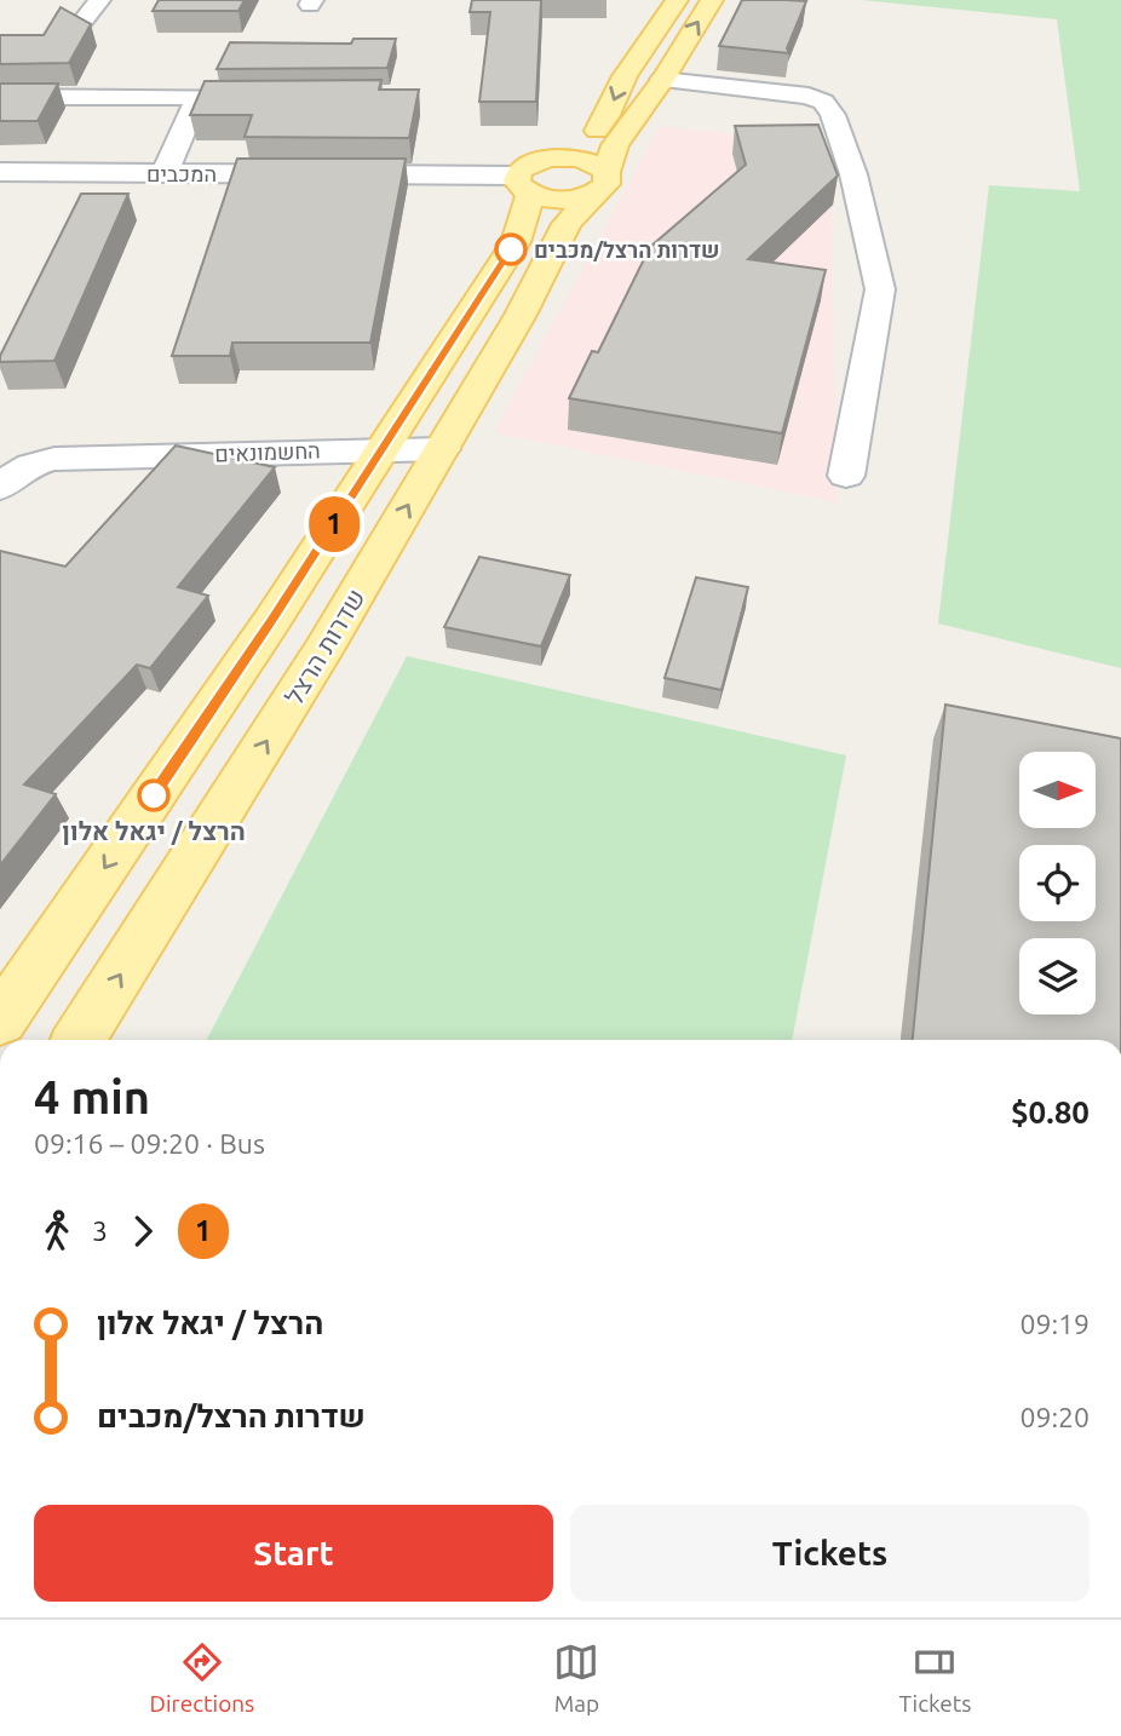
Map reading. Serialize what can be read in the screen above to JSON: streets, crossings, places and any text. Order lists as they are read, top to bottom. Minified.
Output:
{"streets":{"main road":["שדרות הרצל"],"street":["המכבים","החשמונאים"]},"crossings":[["החשמונאים","שדרות הרצל"]],"places":["שדרות הרצל/מכבים","הרצל / יגאל אלון"],"lines":["bus line 1"],"north":"right","page":{"on_map":"1","heading":["4 min","09:16 – 09:20 · Bus","$0.80"],"legs":["3","1"],"list":[{"name":"הרצל / יגאל אלון","value":"09:19"},{"name":"שדרות הרצל/מכבים","value":"09:20"}],"buttons":["Start","Tickets"],"tabs":["Directions","Map","Tickets"]}}
